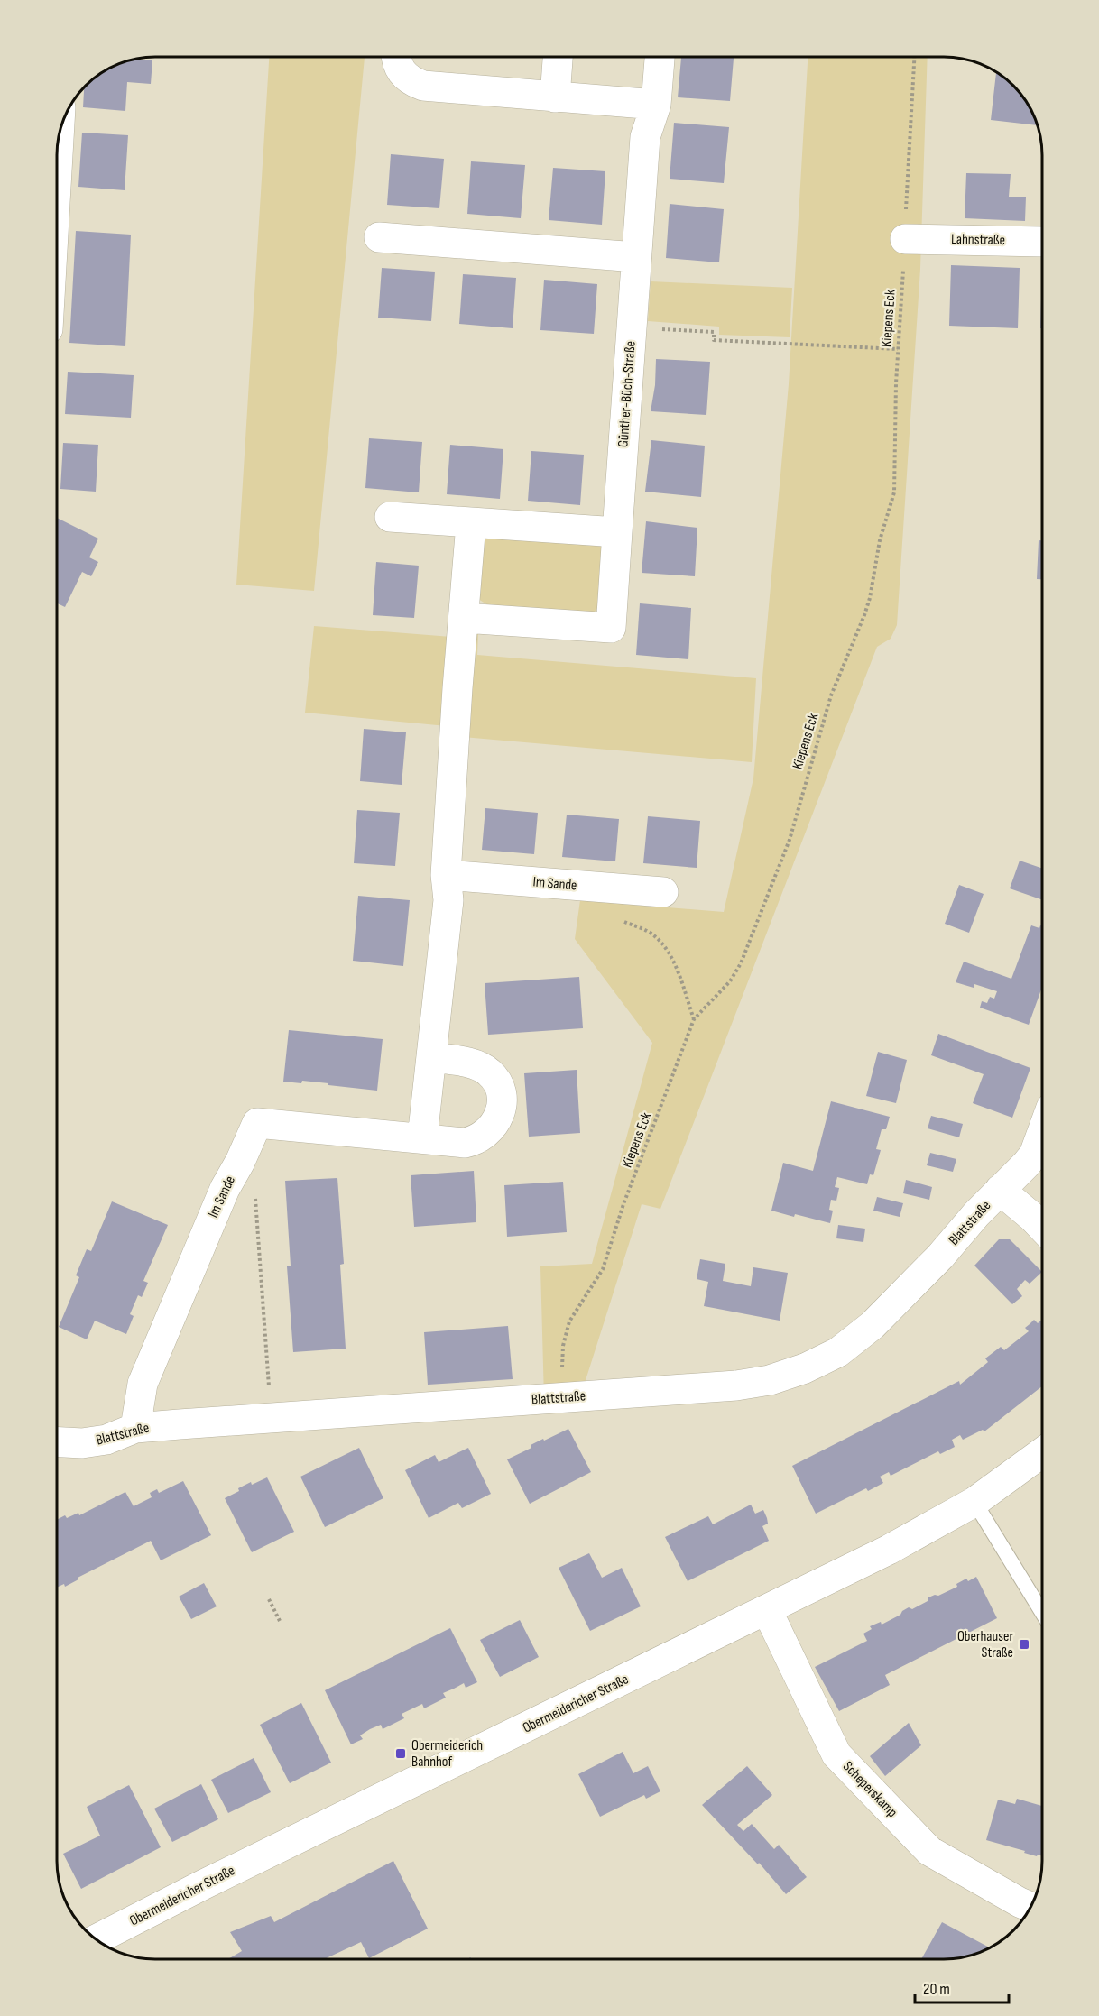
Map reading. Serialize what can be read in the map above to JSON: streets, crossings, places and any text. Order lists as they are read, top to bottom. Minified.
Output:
{"streets":{"street":["Lahnstraße","Günther-Büch-Straße","Im Sande","Blattstraße","Obermeidericher Straße","Scheperskamp"],"path":["Kiepens Eck"]},"crossings":[["Lahnstraße","Kiepens Eck"],["Kiepens Eck","Blattstraße"],["Im Sande","Blattstraße"],["Obermeidericher Straße","Scheperskamp"]],"places":{"transit":["Oberhauser Straße","Obermeiderich Bahnhof"]},"scale_bar":"20 m"}
